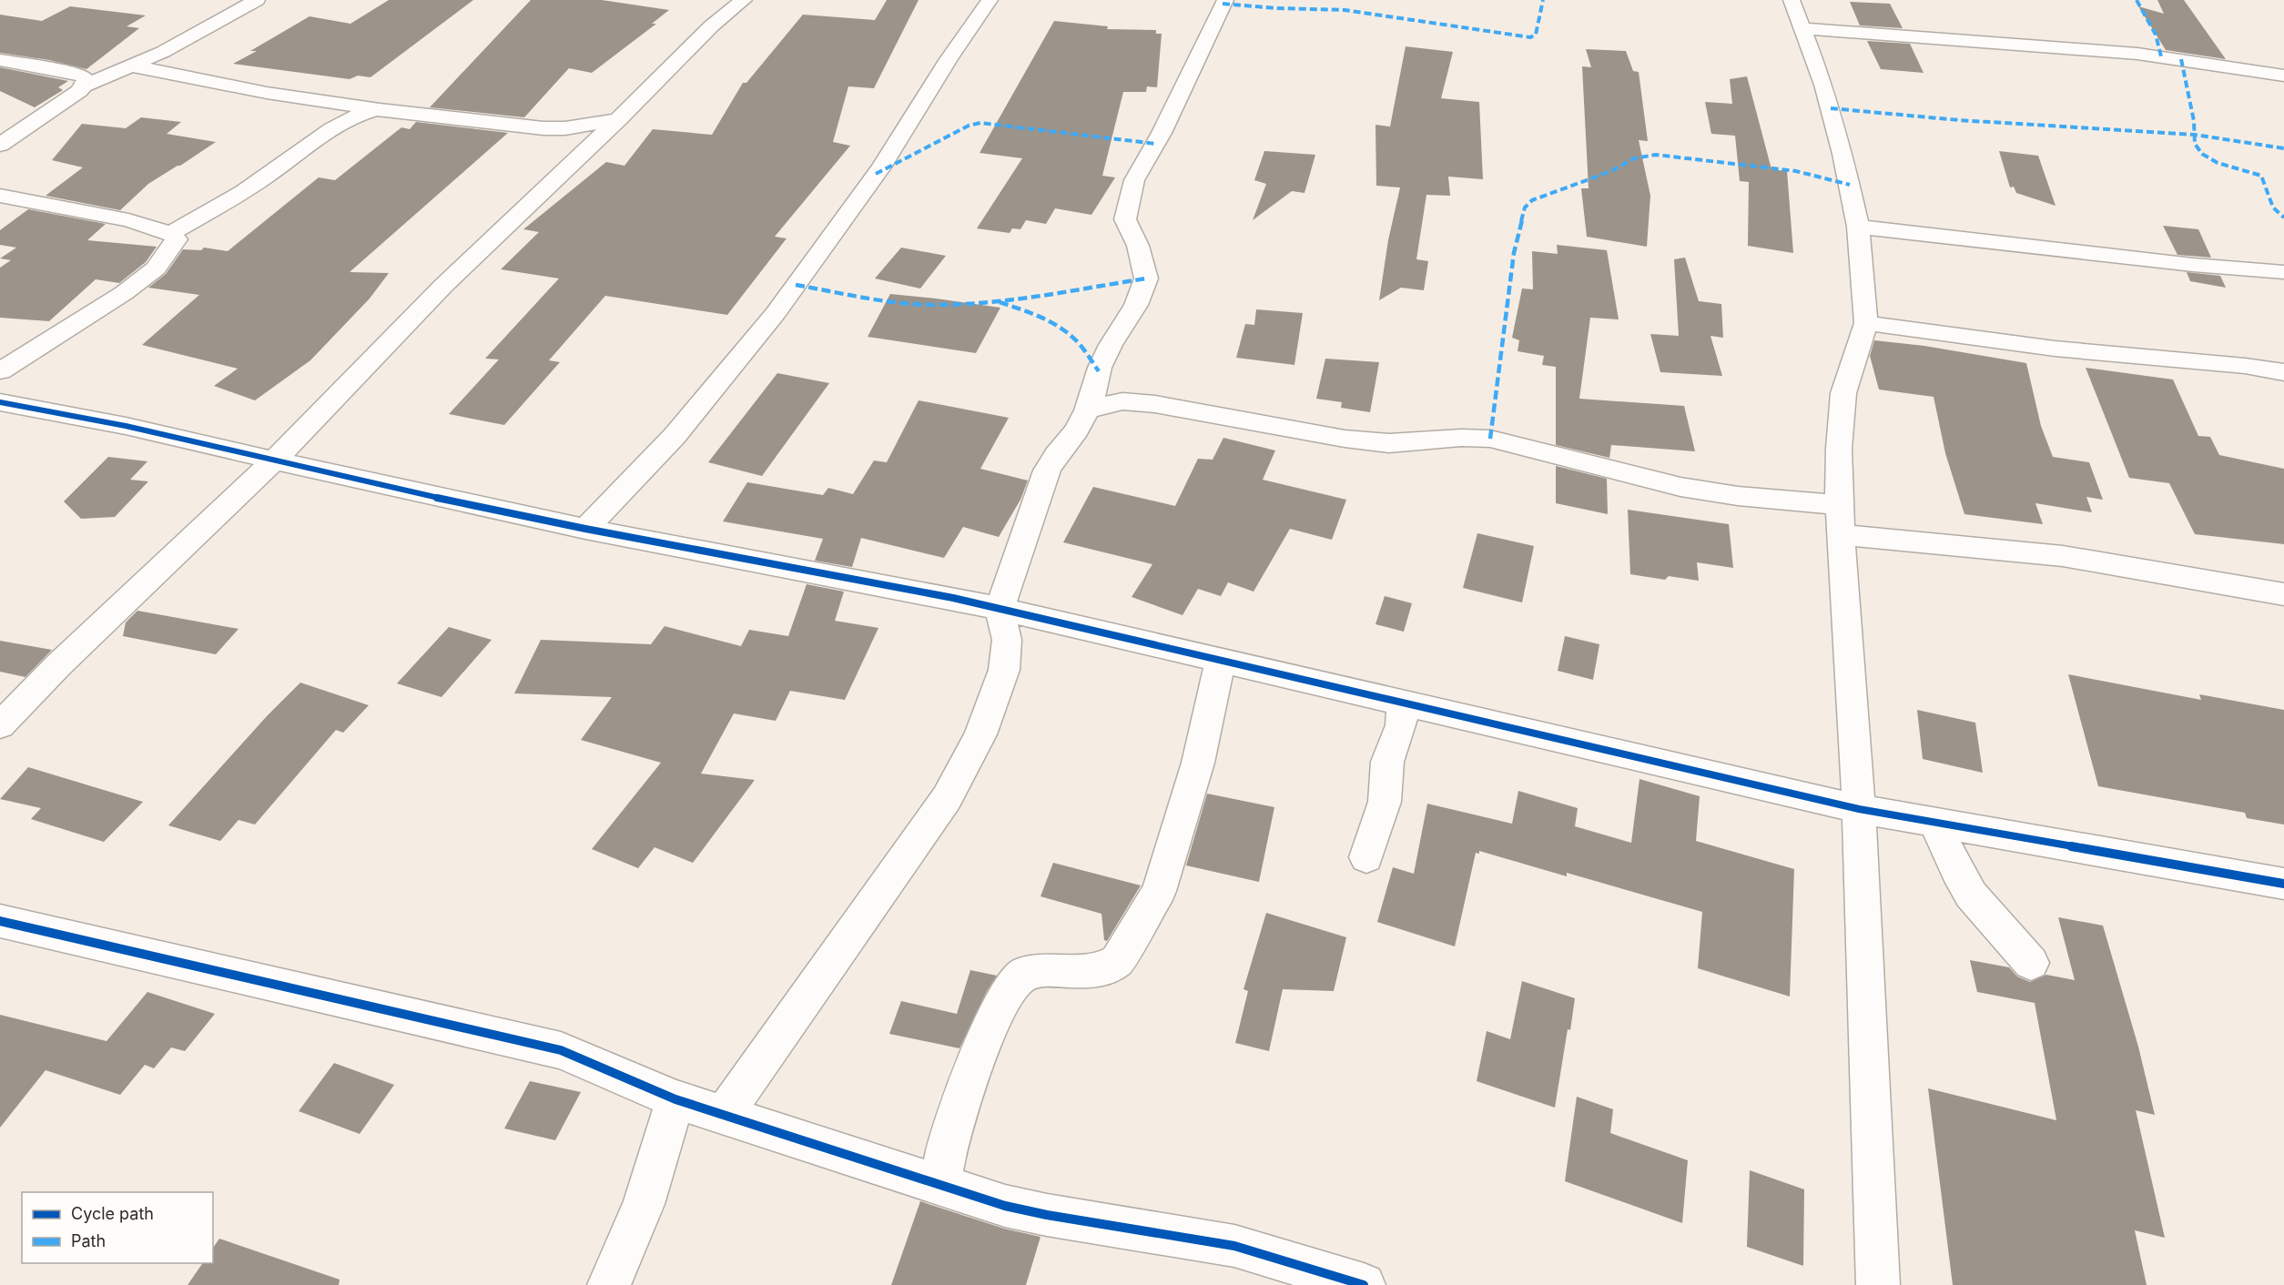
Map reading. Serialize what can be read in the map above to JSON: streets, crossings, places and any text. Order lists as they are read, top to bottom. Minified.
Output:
{"legend":["Cycle path","Path"]}
